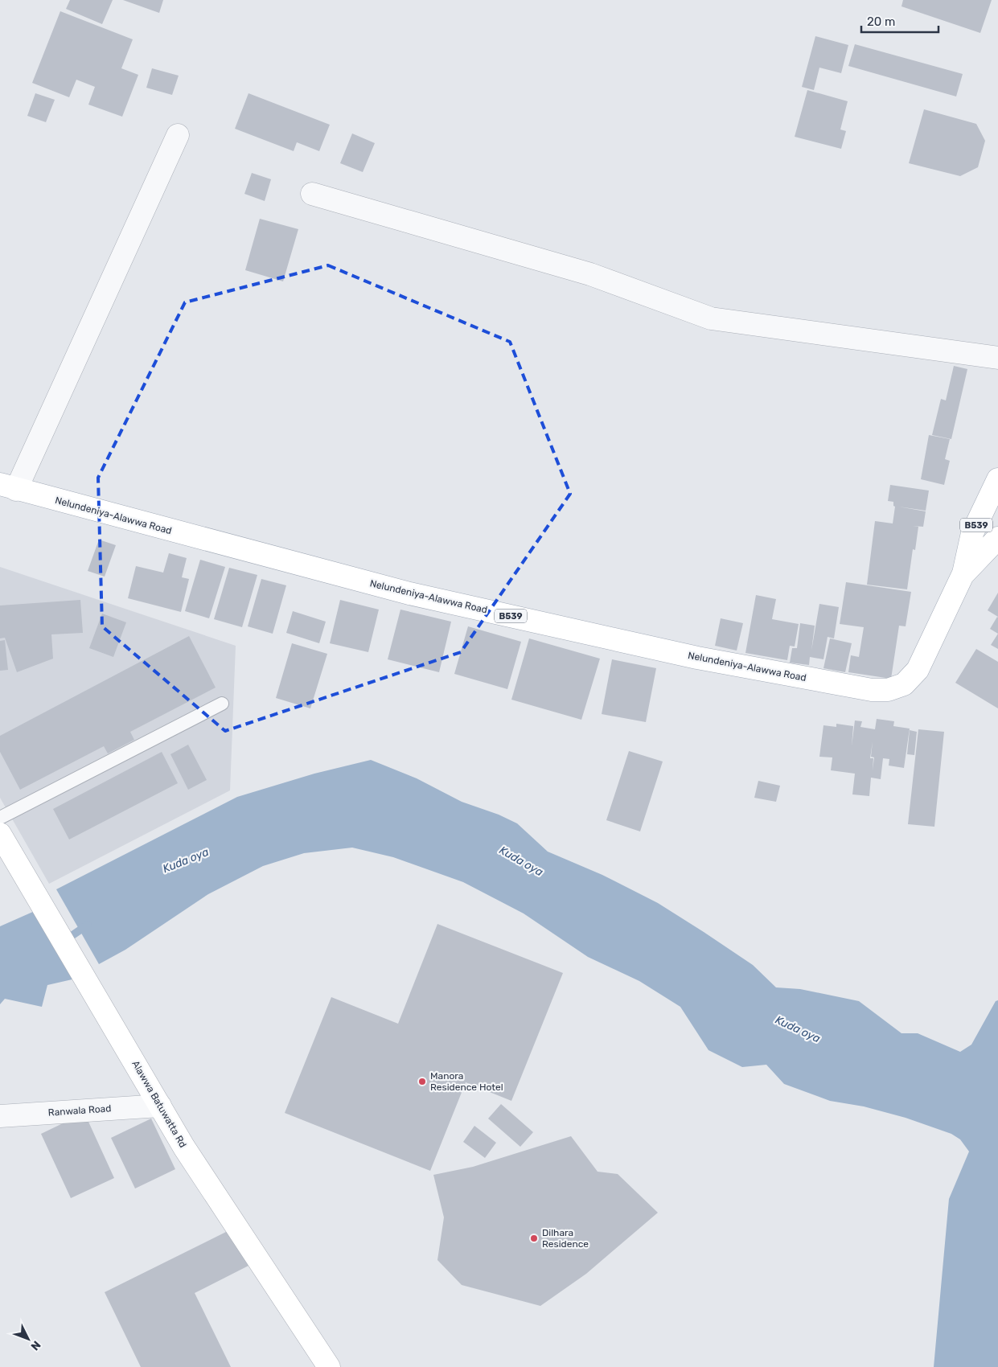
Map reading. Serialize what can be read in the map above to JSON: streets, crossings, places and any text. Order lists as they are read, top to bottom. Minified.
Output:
{"streets":{"main road":["Nelundeniya-Alawwa Road","B539","Alawwa Batuwatta Rd"],"street":["Ranwala Road"]},"crossings":[["Alawwa Batuwatta Rd","Ranwala Road"]],"water":["Kuda oya"],"places":["Manora Residence Hotel","Dilhara Residence"],"scale_bar":"20 m","north":"bottom right"}
